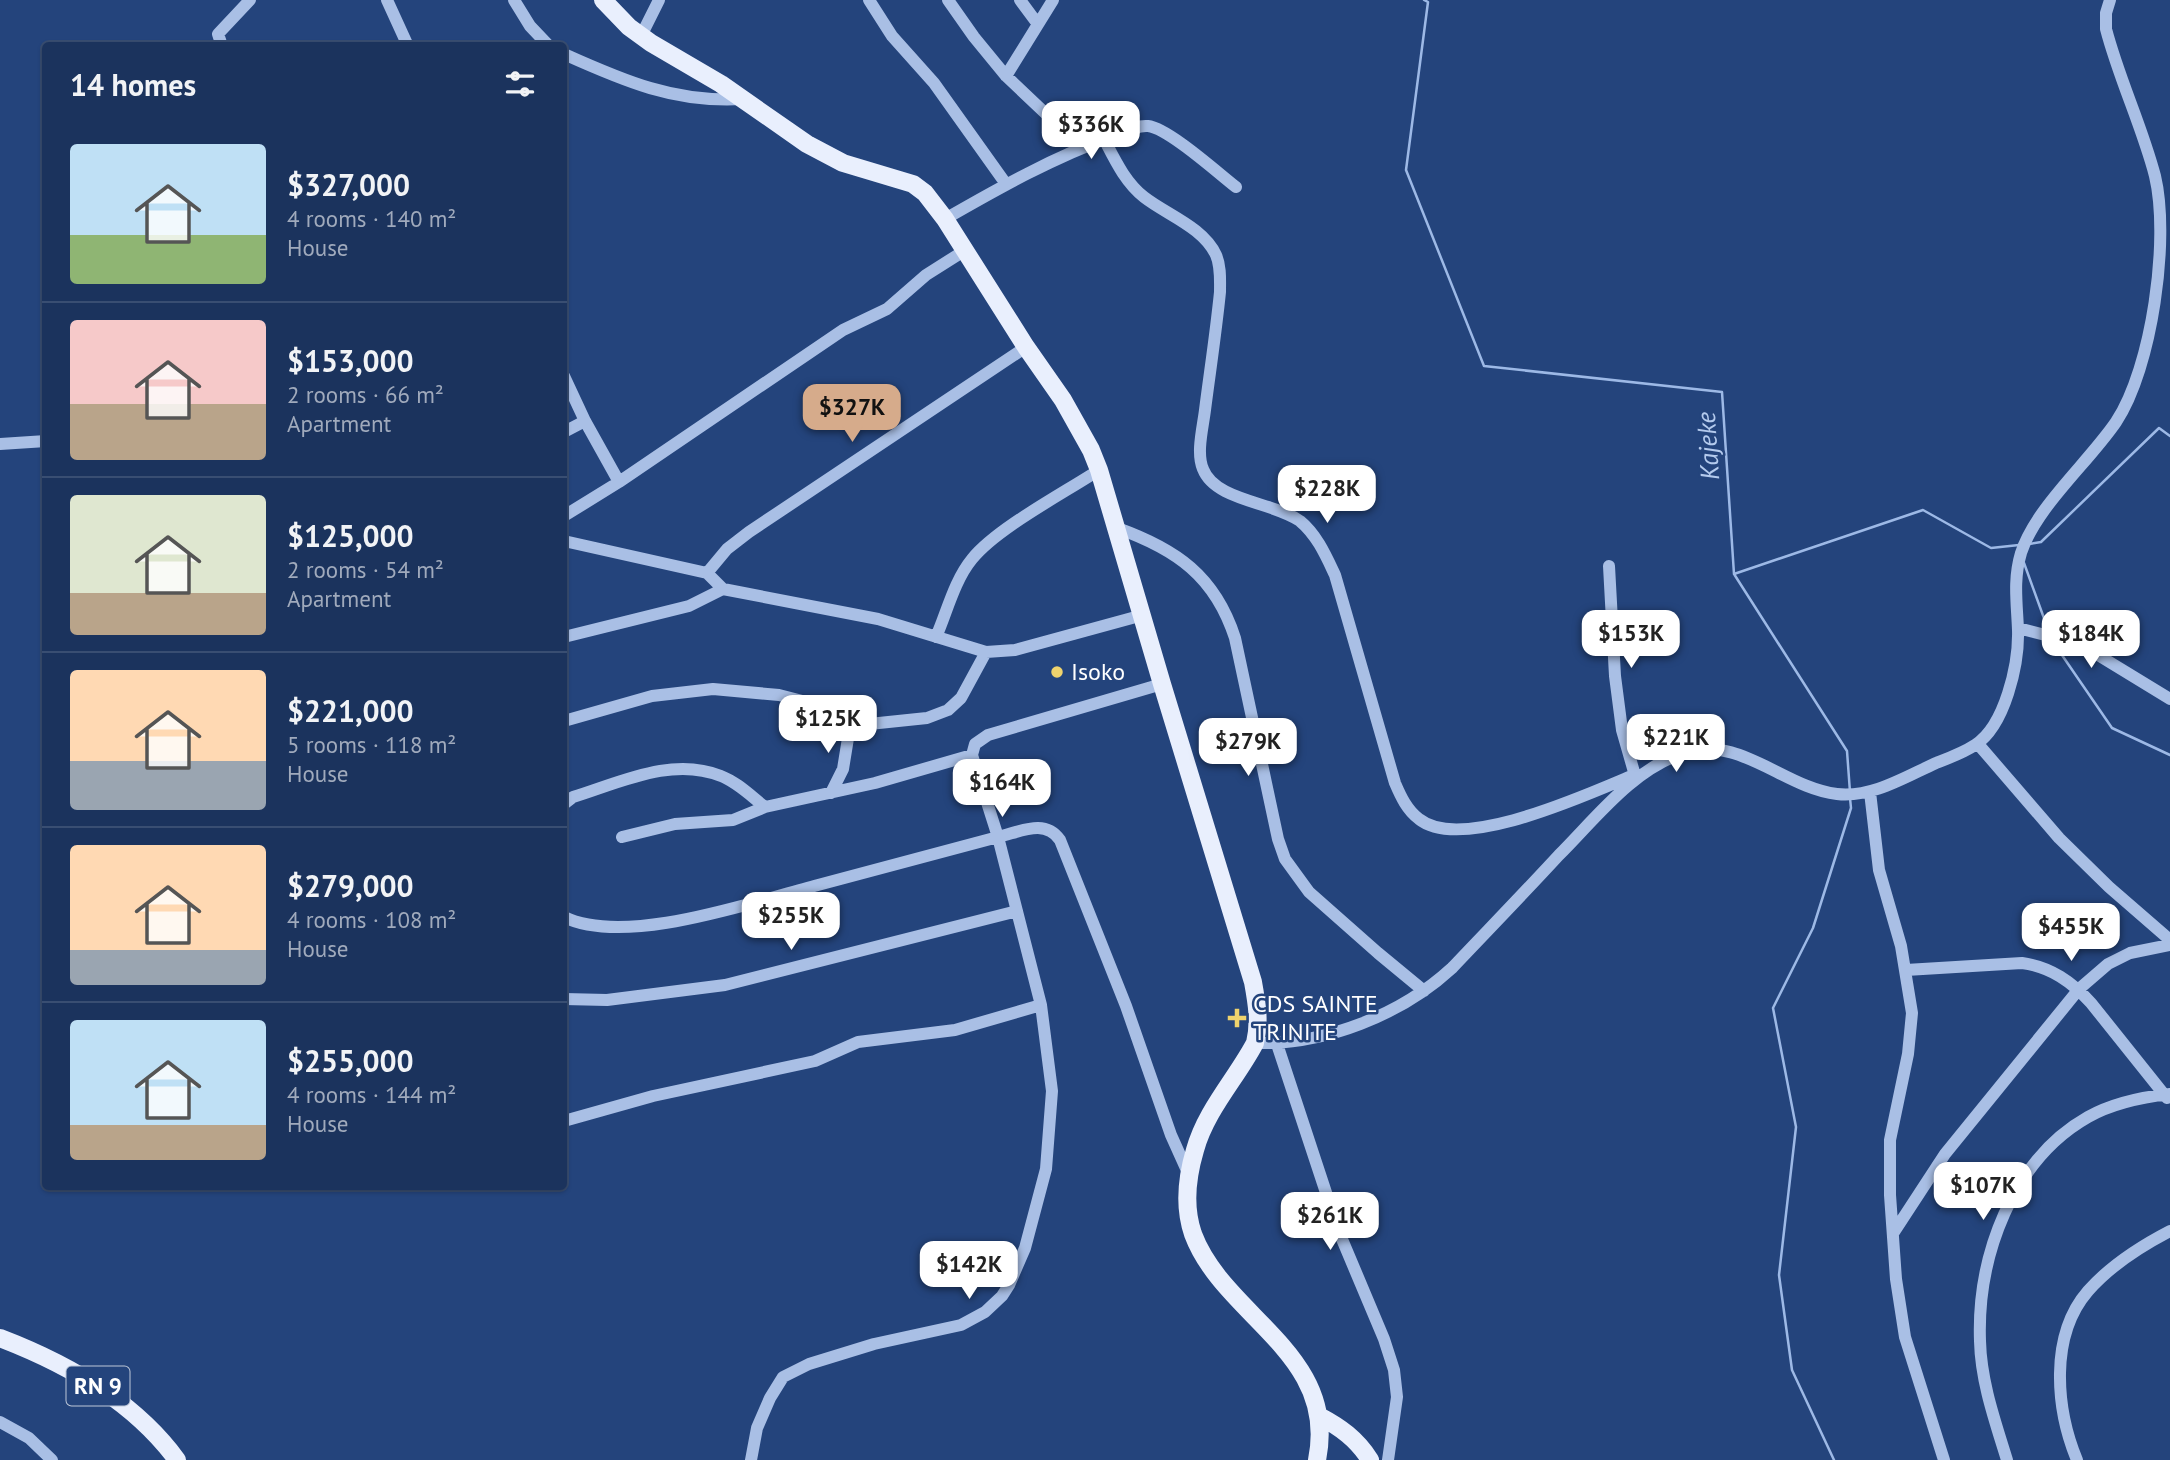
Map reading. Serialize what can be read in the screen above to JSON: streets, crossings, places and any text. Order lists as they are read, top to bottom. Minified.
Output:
{"streets":{"main road":["RN 9"]},"water":["Kajeke"],"places":{"other":["Isoko"],"health":["CDS SAINTE TRINITE"]},"page":{"heading":"14 homes","price":["$336K","$327K","$228K","$153K","$184K","$125K","$221K","$279K","$164K","$255K","$455K","$107K","$261K","$142K"],"list":[{"name":"$327,000","note":"4 rooms · 140 m² · House"},{"name":"$153,000","note":"2 rooms · 66 m² · Apartment"},{"name":"$125,000","note":"2 rooms · 54 m² · Apartment"},{"name":"$221,000","note":"5 rooms · 118 m² · House"},{"name":"$279,000","note":"4 rooms · 108 m² · House"},{"name":"$255,000","note":"4 rooms · 144 m² · House"}]}}
